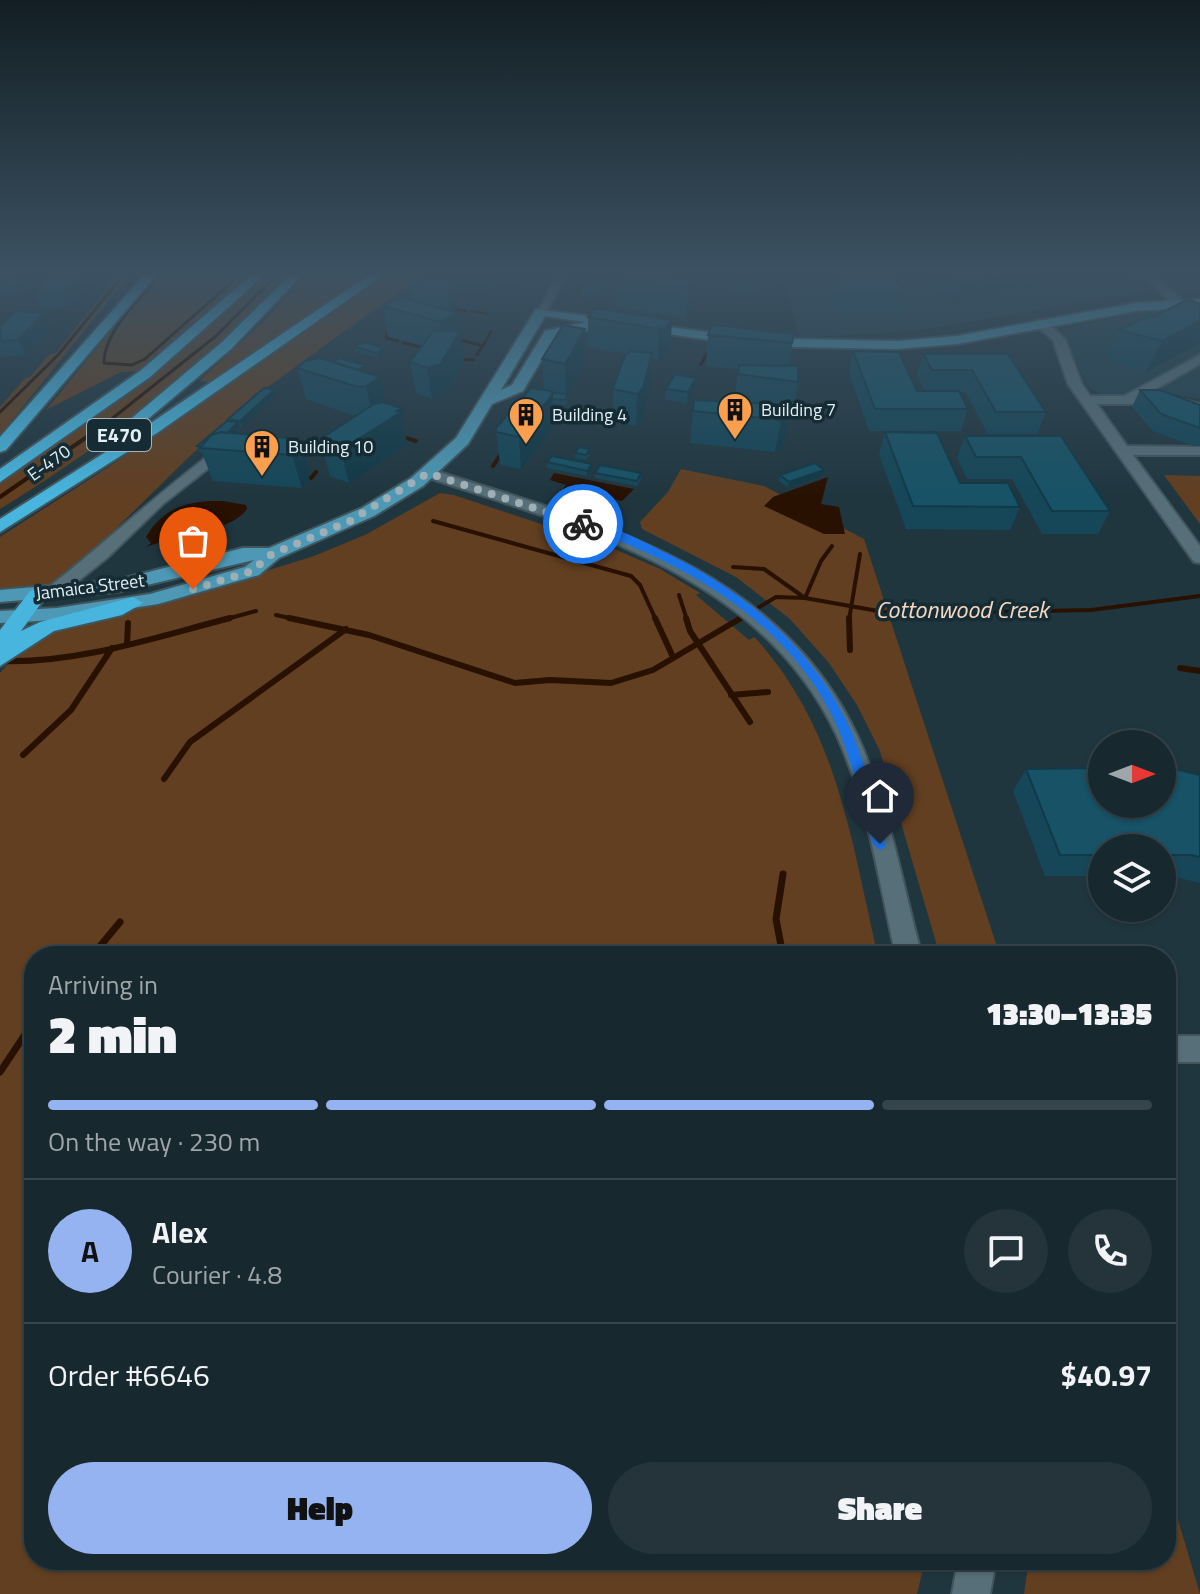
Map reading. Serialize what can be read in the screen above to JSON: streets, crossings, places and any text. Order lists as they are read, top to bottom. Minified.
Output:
{"streets":{"highway":["E470","E-470"],"main road":["Jamaica Street"]},"water":["Cottonwood Creek"],"places":{"building":["Building 7","Building 4","Building 10"]},"north":"right","page":{"heading":["2 min","Arriving in","13:30–13:35"],"panel":["Alex","Courier · 4.8","Order #6646","$40.97"],"bar":"On the way · 230 m","round":"A","buttons":["Help","Share"]}}
